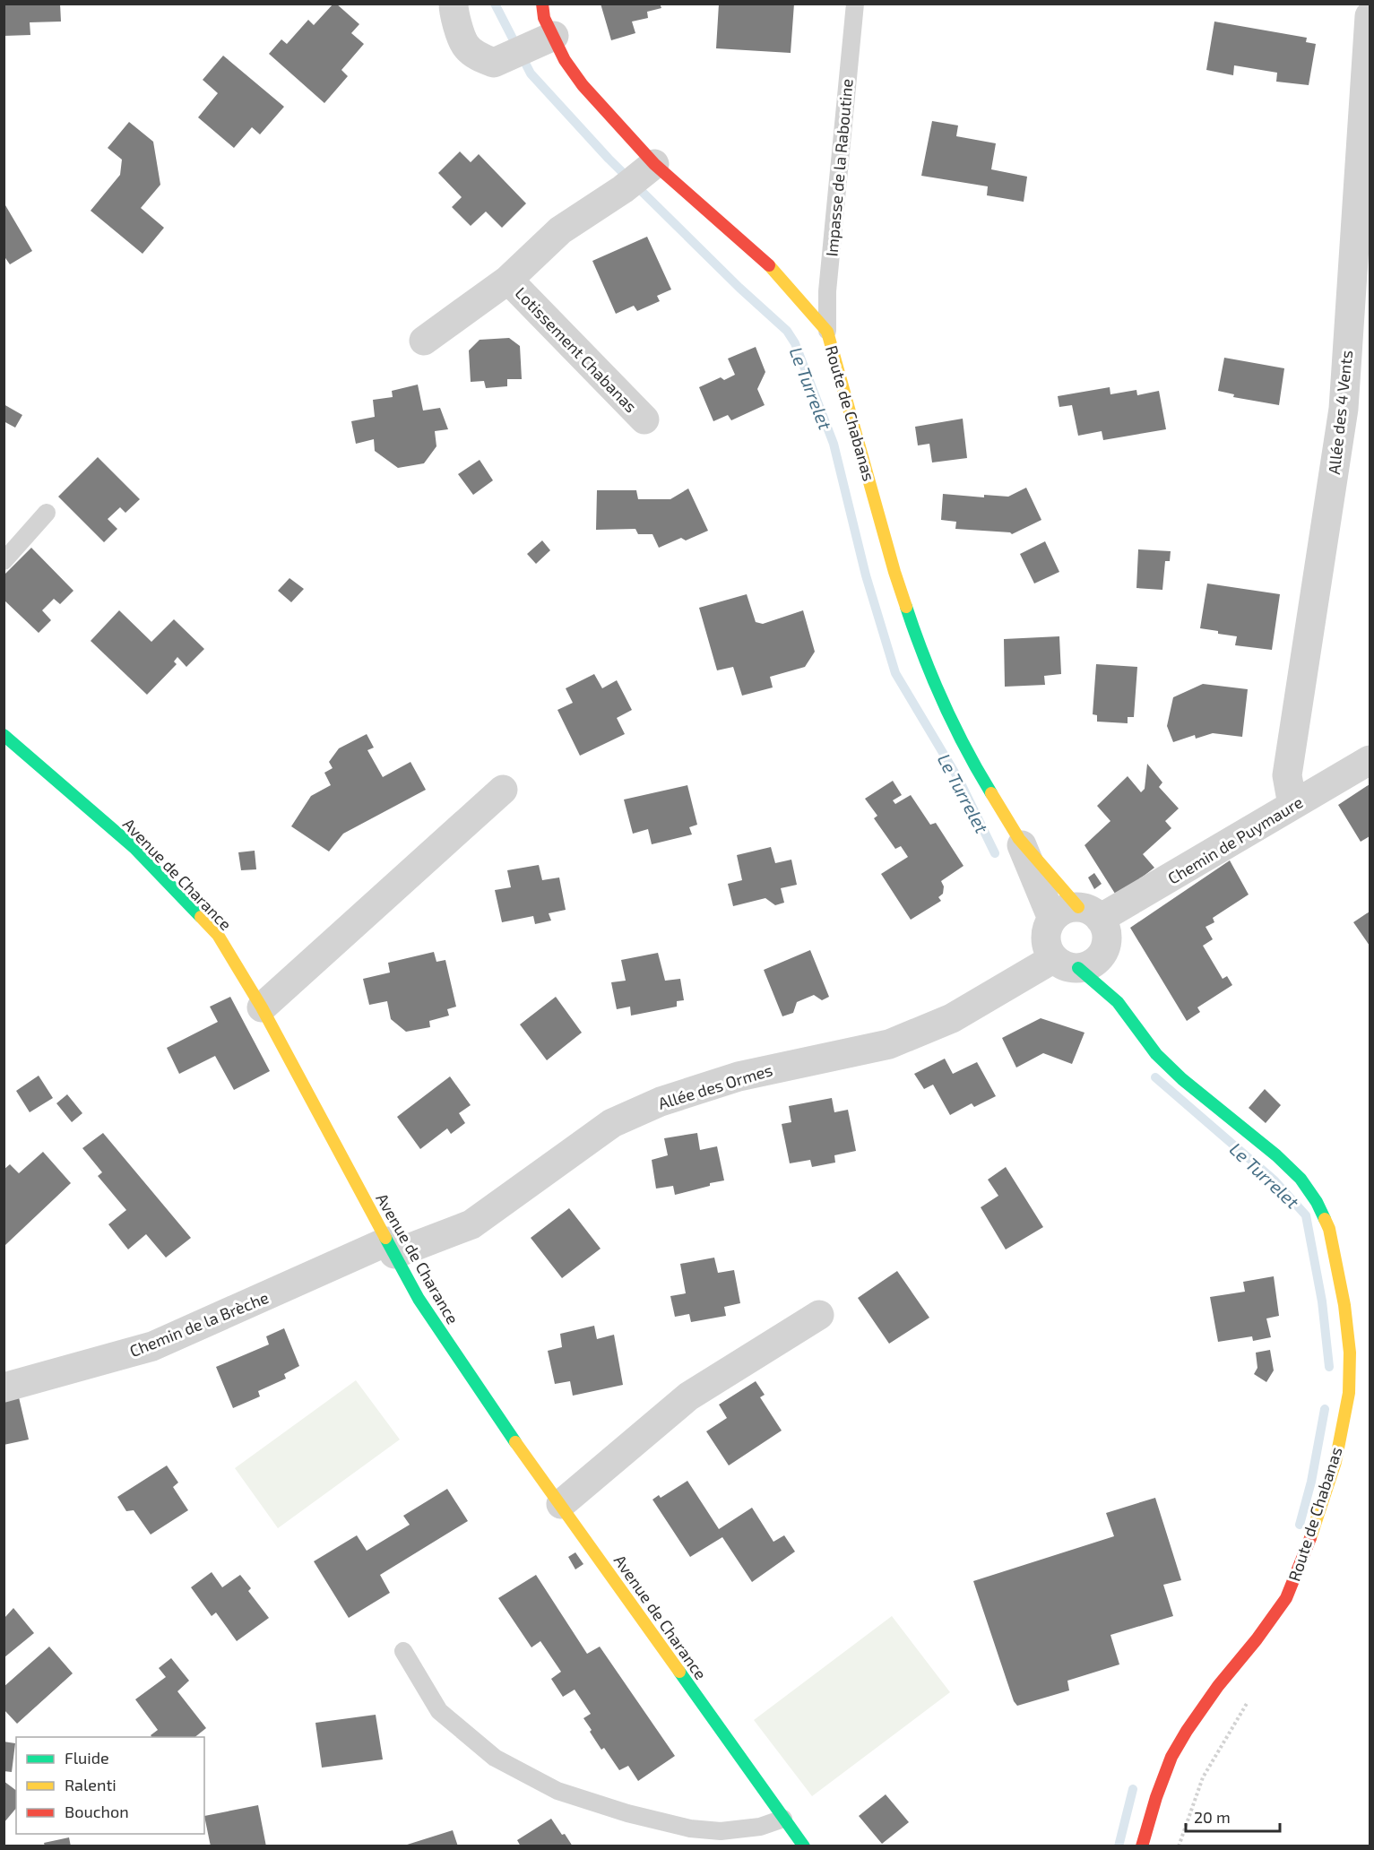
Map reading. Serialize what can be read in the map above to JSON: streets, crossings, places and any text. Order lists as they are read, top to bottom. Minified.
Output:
{"streets":{"street":["Lotissement Chabanas","Allée des 4 Vents","Route de Chabanas","Chemin de Puymaure","Avenue de Charance","Allée des Ormes","Chemin de la Brèche"],"lane":["Impasse de la Raboutine"]},"crossings":[["Impasse de la Raboutine","Route de Chabanas"],["Lotissement Chabanas","Route de Chabanas"],["Allée des 4 Vents","Chemin de Puymaure"],["Route de Chabanas","Chemin de Puymaure"],["Route de Chabanas","Allée des Ormes"],["Chemin de Puymaure","Allée des Ormes"],["Avenue de Charance","Allée des Ormes"],["Avenue de Charance","Chemin de la Brèche"],["Allée des Ormes","Chemin de la Brèche"]],"water":["Le Turrelet"],"legend":["Fluide","Ralenti","Bouchon"],"scale_bar":"20 m"}
